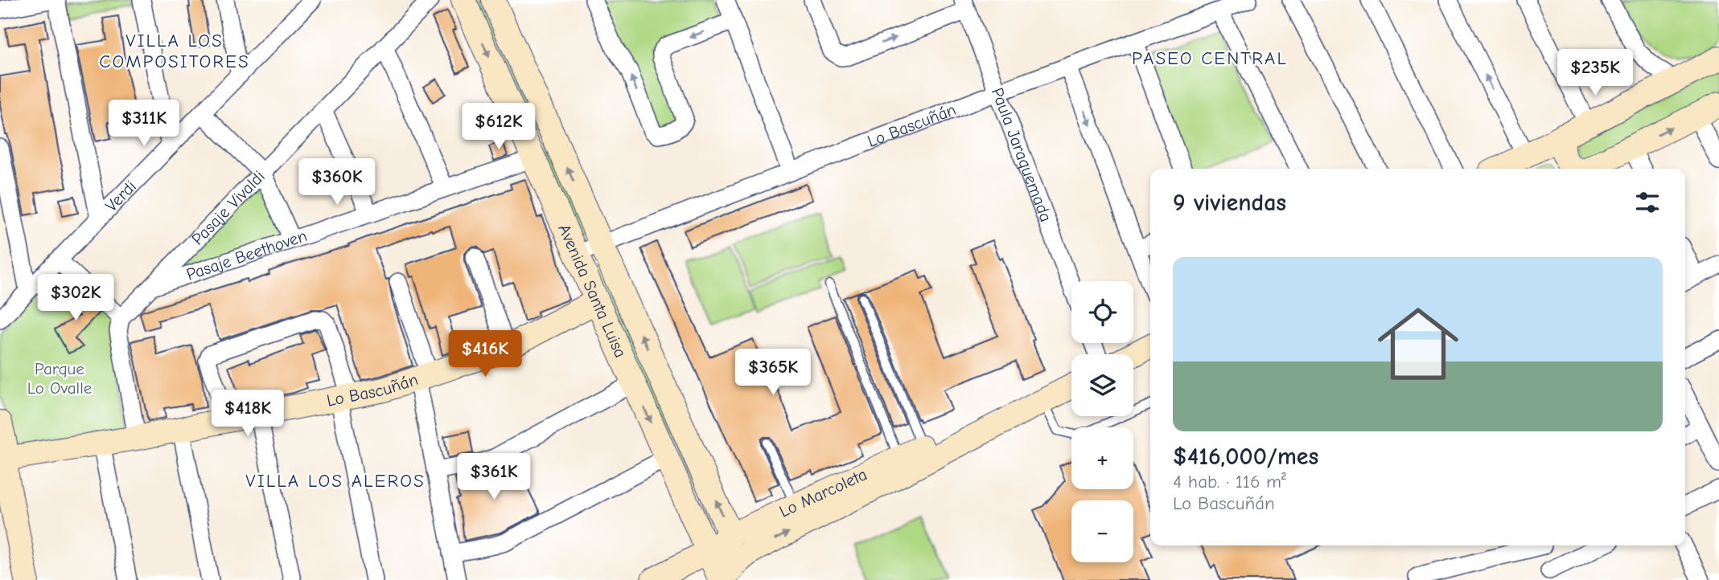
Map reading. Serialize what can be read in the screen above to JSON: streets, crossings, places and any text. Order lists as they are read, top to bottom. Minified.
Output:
{"streets":{"street":["Lo Bascuñán","Paula Jaraquemada","Verdi","Pasaje Vivaldi","Pasaje Beethoven","Avenida Santa Luisa","Lo Marcoleta"]},"crossings":[["Lo Bascuñán","Paula Jaraquemada"],["Lo Bascuñán","Avenida Santa Luisa"],["Pasaje Vivaldi","Pasaje Beethoven"],["Pasaje Beethoven","Avenida Santa Luisa"],["Avenida Santa Luisa","Lo Marcoleta"]],"districts":["VILLA LOS COMPOSITORES","PASEO CENTRAL","VILLA LOS ALEROS"],"parks":["Parque Lo Ovalle"],"page":{"price":["$235K","$311K","$612K","$360K","$302K","$416K","$365K","$418K","$361K"],"heading":"9 viviendas","list":[{"name":"$416,000/mes","note":"4 hab. · 116 m² · Lo Bascuñán"}],"map_buttons":["+","−"]}}
